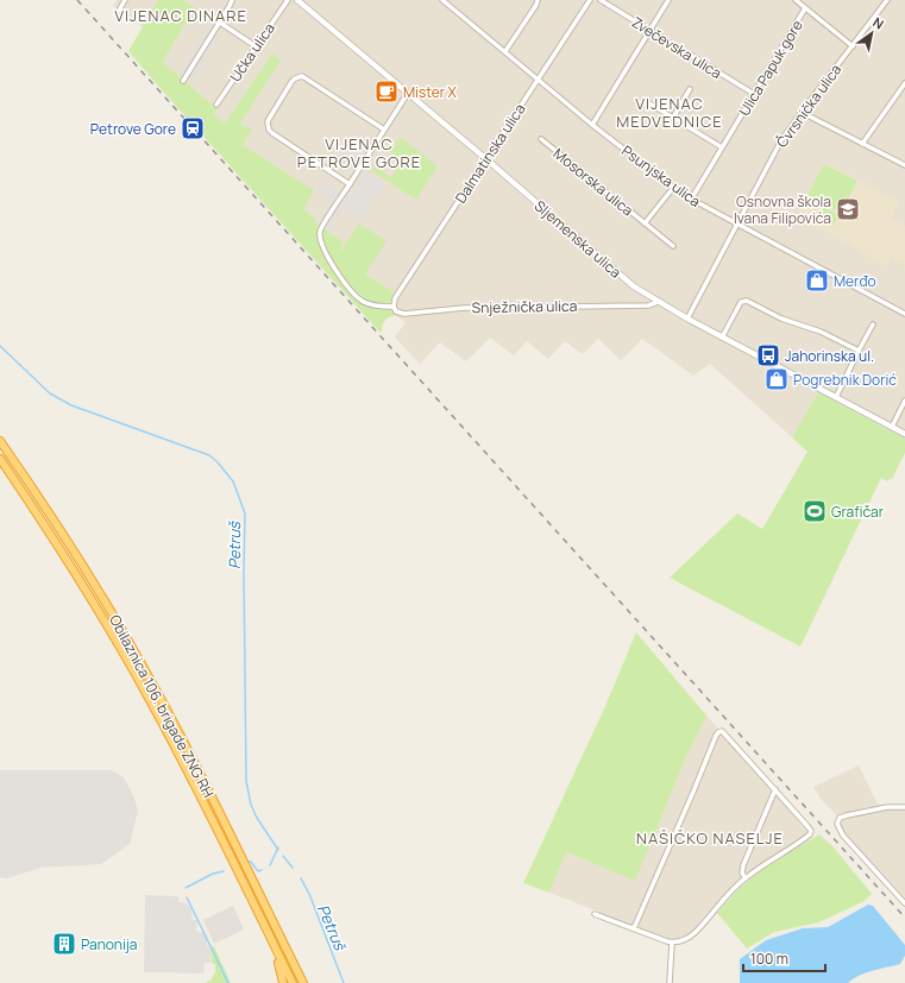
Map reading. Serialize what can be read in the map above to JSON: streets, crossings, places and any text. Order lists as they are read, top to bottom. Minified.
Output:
{"streets":{"highway":["Obilaznica 106. brigade ZNG RH"],"street":["Zvečevska ulica","Učka ulica","Ulica Papuk gore","Čvrsnička ulica","Dalmatinska ulica","Psunjska ulica","Mosorska ulica","Sljemenska ulica","Snježnička ulica"]},"crossings":[["Zvečevska ulica","Ulica Papuk gore"],["Ulica Papuk gore","Psunjska ulica"],["Čvrsnička ulica","Psunjska ulica"],["Čvrsnička ulica","Sljemenska ulica"],["Dalmatinska ulica","Psunjska ulica"],["Dalmatinska ulica","Sljemenska ulica"],["Dalmatinska ulica","Snježnička ulica"],["Psunjska ulica","Mosorska ulica"],["Sljemenska ulica","Snježnička ulica"]],"districts":["VIJENAC DINARE","VIJENAC MEDVEDNICE","VIJENAC PETROVE GORE","NAŠIČKO NASELJE"],"water":["Petruš"],"places":{"cafe":["Mister X"],"station":["Petrove Gore"],"school or university":["Osnovna škola Ivana Filipovića"],"shop":["Merđo","Pogrebnik Dorić"],"bus stop":["Jahorinska ul."],"sports":["Grafičar"],"building":["Panonija"]},"scale_bar":"100 m","north":"top right"}
